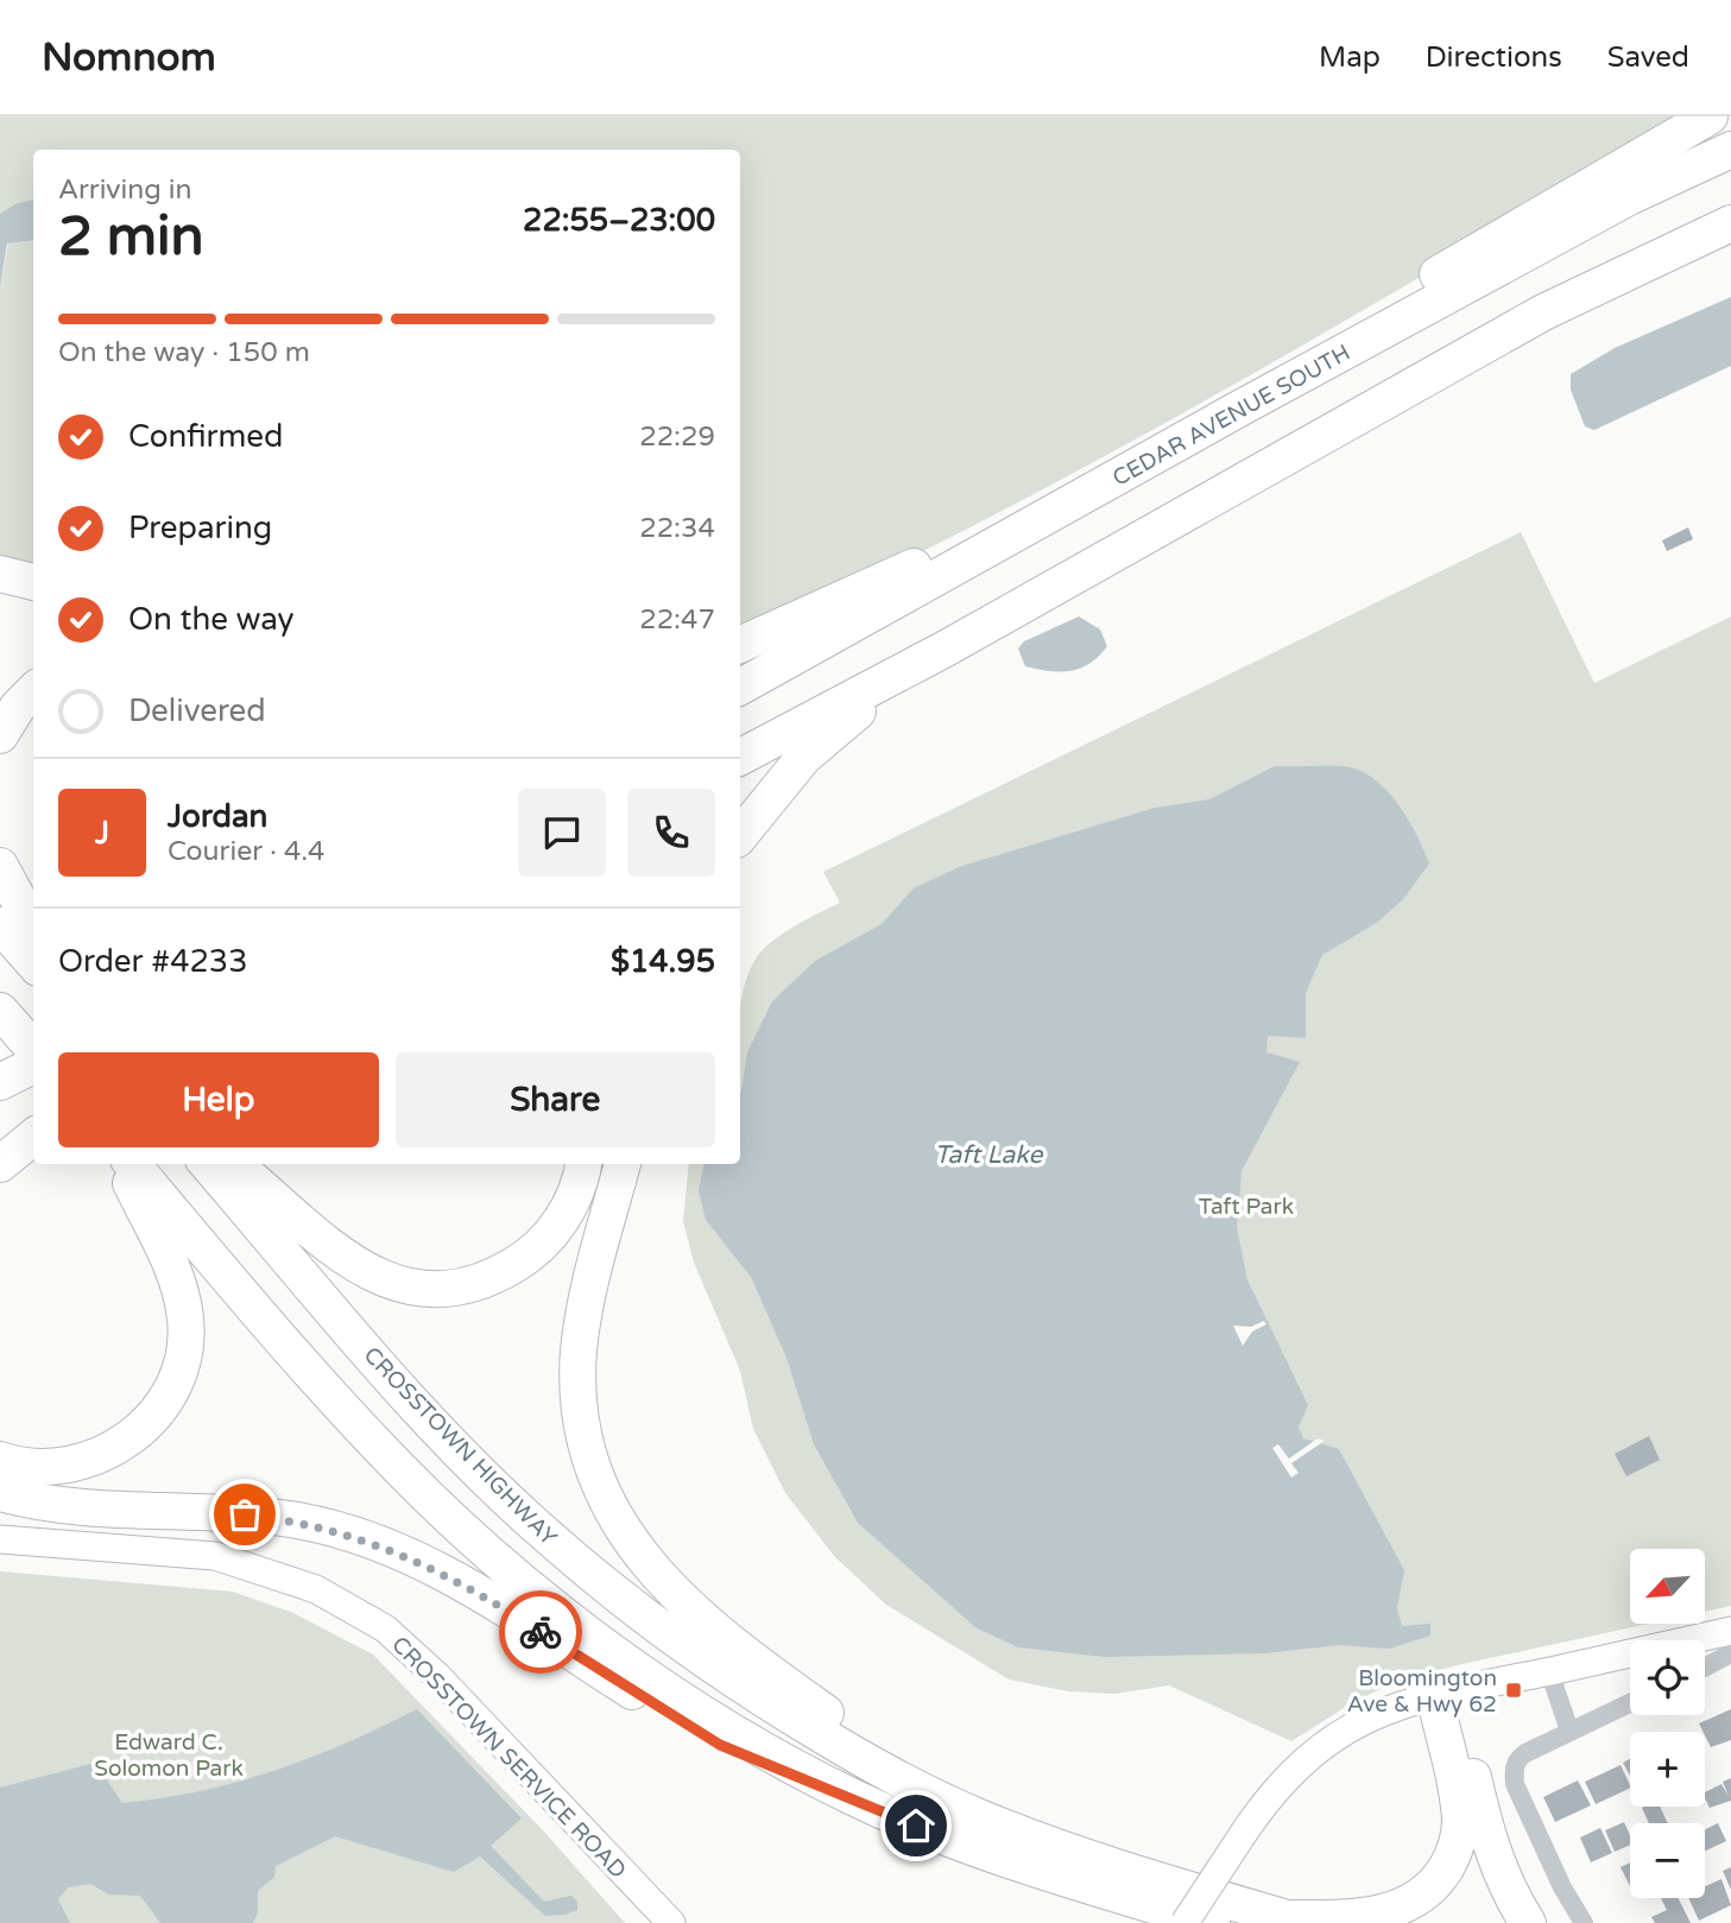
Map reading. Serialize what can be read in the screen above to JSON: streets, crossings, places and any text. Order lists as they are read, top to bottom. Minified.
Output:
{"streets":{"highway":["CEDAR AVENUE SOUTH","CROSSTOWN HIGHWAY"],"street":["CROSSTOWN SERVICE ROAD"]},"water":["Taft Lake"],"parks":["Taft Park","Edward C. Solomon Park"],"places":{"transit":["Bloomington Ave & Hwy 62"]},"north":"bottom left","page":{"header":"Nomnom","nav":["Map","Directions","Saved"],"heading":["2 min","Arriving in","22:55–23:00"],"panel":["Jordan","Courier · 4.4","Order #4233","$14.95"],"bar":"On the way · 150 m","list":[["Confirmed","22:29"],["Preparing","22:34"],["On the way","22:47"],"Delivered"],"round":"J","buttons":["Help","Share"],"map_buttons":["+","−"]}}
